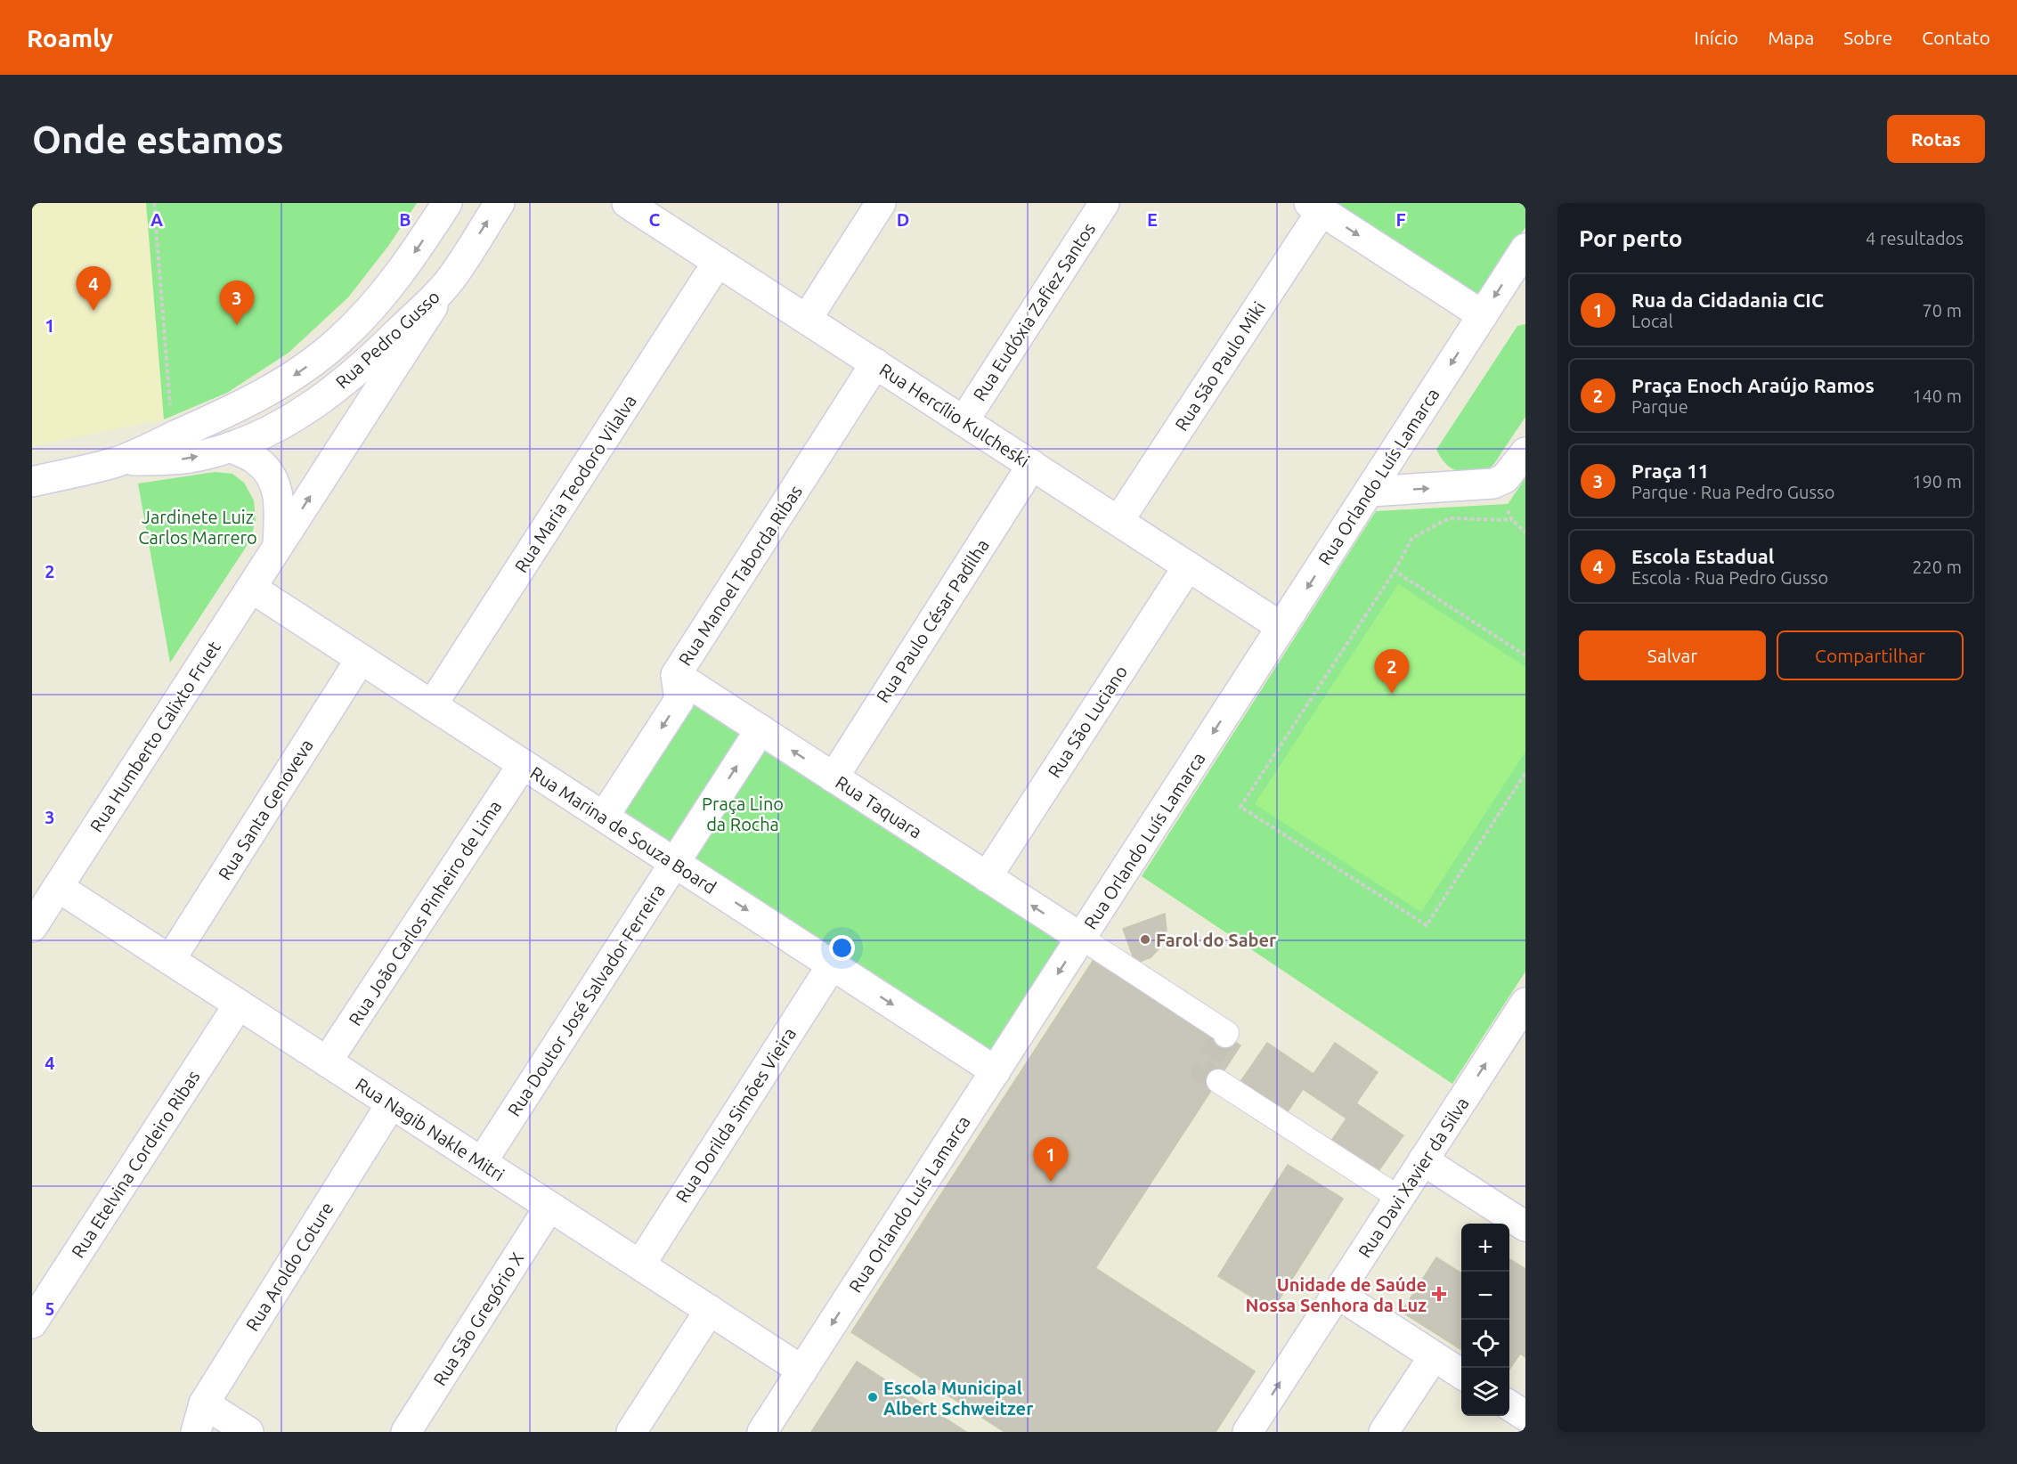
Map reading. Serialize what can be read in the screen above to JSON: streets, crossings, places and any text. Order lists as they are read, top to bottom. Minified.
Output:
{"streets":{"street":["Rua Eudóxia Zafiez Santos","Rua Pedro Gusso","Rua São Paulo Miki","Rua Hercílio Kulcheski","Rua Orlando Luís Lamarca","Rua Maria Teodoro Vilalva","Rua Manoel Taborda Ribas","Rua Paulo César Padilha","Rua São Luciano","Rua Humberto Calixto Fruet","Rua Taquara","Rua Santa Genoveva","Rua Marina de Souza Board","Rua João Carlos Pinheiro de Lima","Rua Doutor José Salvador Ferreira","Rua Dorilda Simões Vieira","Rua Nagib Nakle Mitri","Rua Etelvina Cordeiro Ribas","Rua Davi Xavier da Silva","Rua Aroldo Coture","Rua São Gregório X"]},"crossings":[["Rua Eudóxia Zafiez Santos","Rua Hercílio Kulcheski"],["Rua Pedro Gusso","Rua Humberto Calixto Fruet"],["Rua São Paulo Miki","Rua Hercílio Kulcheski"],["Rua Hercílio Kulcheski","Rua Orlando Luís Lamarca"],["Rua Hercílio Kulcheski","Rua Maria Teodoro Vilalva"],["Rua Hercílio Kulcheski","Rua Manoel Taborda Ribas"],["Rua Hercílio Kulcheski","Rua Paulo César Padilha"],["Rua Hercílio Kulcheski","Rua São Luciano"],["Rua Orlando Luís Lamarca","Rua Taquara"],["Rua Orlando Luís Lamarca","Rua Marina de Souza Board"],["Rua Orlando Luís Lamarca","Rua Nagib Nakle Mitri"],["Rua Maria Teodoro Vilalva","Rua Marina de Souza Board"],["Rua Manoel Taborda Ribas","Rua Taquara"],["Rua Manoel Taborda Ribas","Rua Marina de Souza Board"],["Rua Paulo César Padilha","Rua Taquara"],["Rua São Luciano","Rua Taquara"],["Rua Humberto Calixto Fruet","Rua Marina de Souza Board"],["Rua Humberto Calixto Fruet","Rua Nagib Nakle Mitri"],["Rua Taquara","Rua Doutor José Salvador Ferreira"],["Rua Santa Genoveva","Rua Marina de Souza Board"],["Rua Santa Genoveva","Rua Nagib Nakle Mitri"],["Rua Marina de Souza Board","Rua João Carlos Pinheiro de Lima"],["Rua Marina de Souza Board","Rua Doutor José Salvador Ferreira"],["Rua Marina de Souza Board","Rua Dorilda Simões Vieira"],["Rua João Carlos Pinheiro de Lima","Rua Nagib Nakle Mitri"],["Rua Doutor José Salvador Ferreira","Rua Nagib Nakle Mitri"],["Rua Dorilda Simões Vieira","Rua Nagib Nakle Mitri"],["Rua Nagib Nakle Mitri","Rua Etelvina Cordeiro Ribas"],["Rua Nagib Nakle Mitri","Rua Aroldo Coture"],["Rua Nagib Nakle Mitri","Rua São Gregório X"]],"one_way":["Rua Orlando Luís Lamarca","Rua Humberto Calixto Fruet","Rua Taquara","Rua Marina de Souza Board","Rua Davi Xavier da Silva"],"parks":["Jardinete Luiz Carlos Marrero","Praça Lino da Rocha"],"places":{"other":["Farol do Saber","Escola Municipal Albert Schweitzer"],"health":["Unidade de Saúde Nossa Senhora da Luz"]},"page":{"header":"Roamly","nav":["Início","Mapa","Sobre","Contato"],"buttons":["Rotas",["Salvar","Compartilhar"]],"title":"Onde estamos","heading":["Por perto","4 resultados"],"pins":["4","3","2","1"],"list":[{"mark":"1","name":"Rua da Cidadania CIC","note":"Local","value":"70 m"},{"mark":"2","name":"Praça Enoch Araújo Ramos","note":"Parque","value":"140 m"},{"mark":"3","name":"Praça 11","note":"Parque · Rua Pedro Gusso","value":"190 m"},{"mark":"4","name":"Escola Estadual","note":"Escola · Rua Pedro Gusso","value":"220 m"}],"map_buttons":["+","−"]},"grid":{"columns":["A","B","C","D","E","F"],"rows":["1","2","3","4","5"]}}
